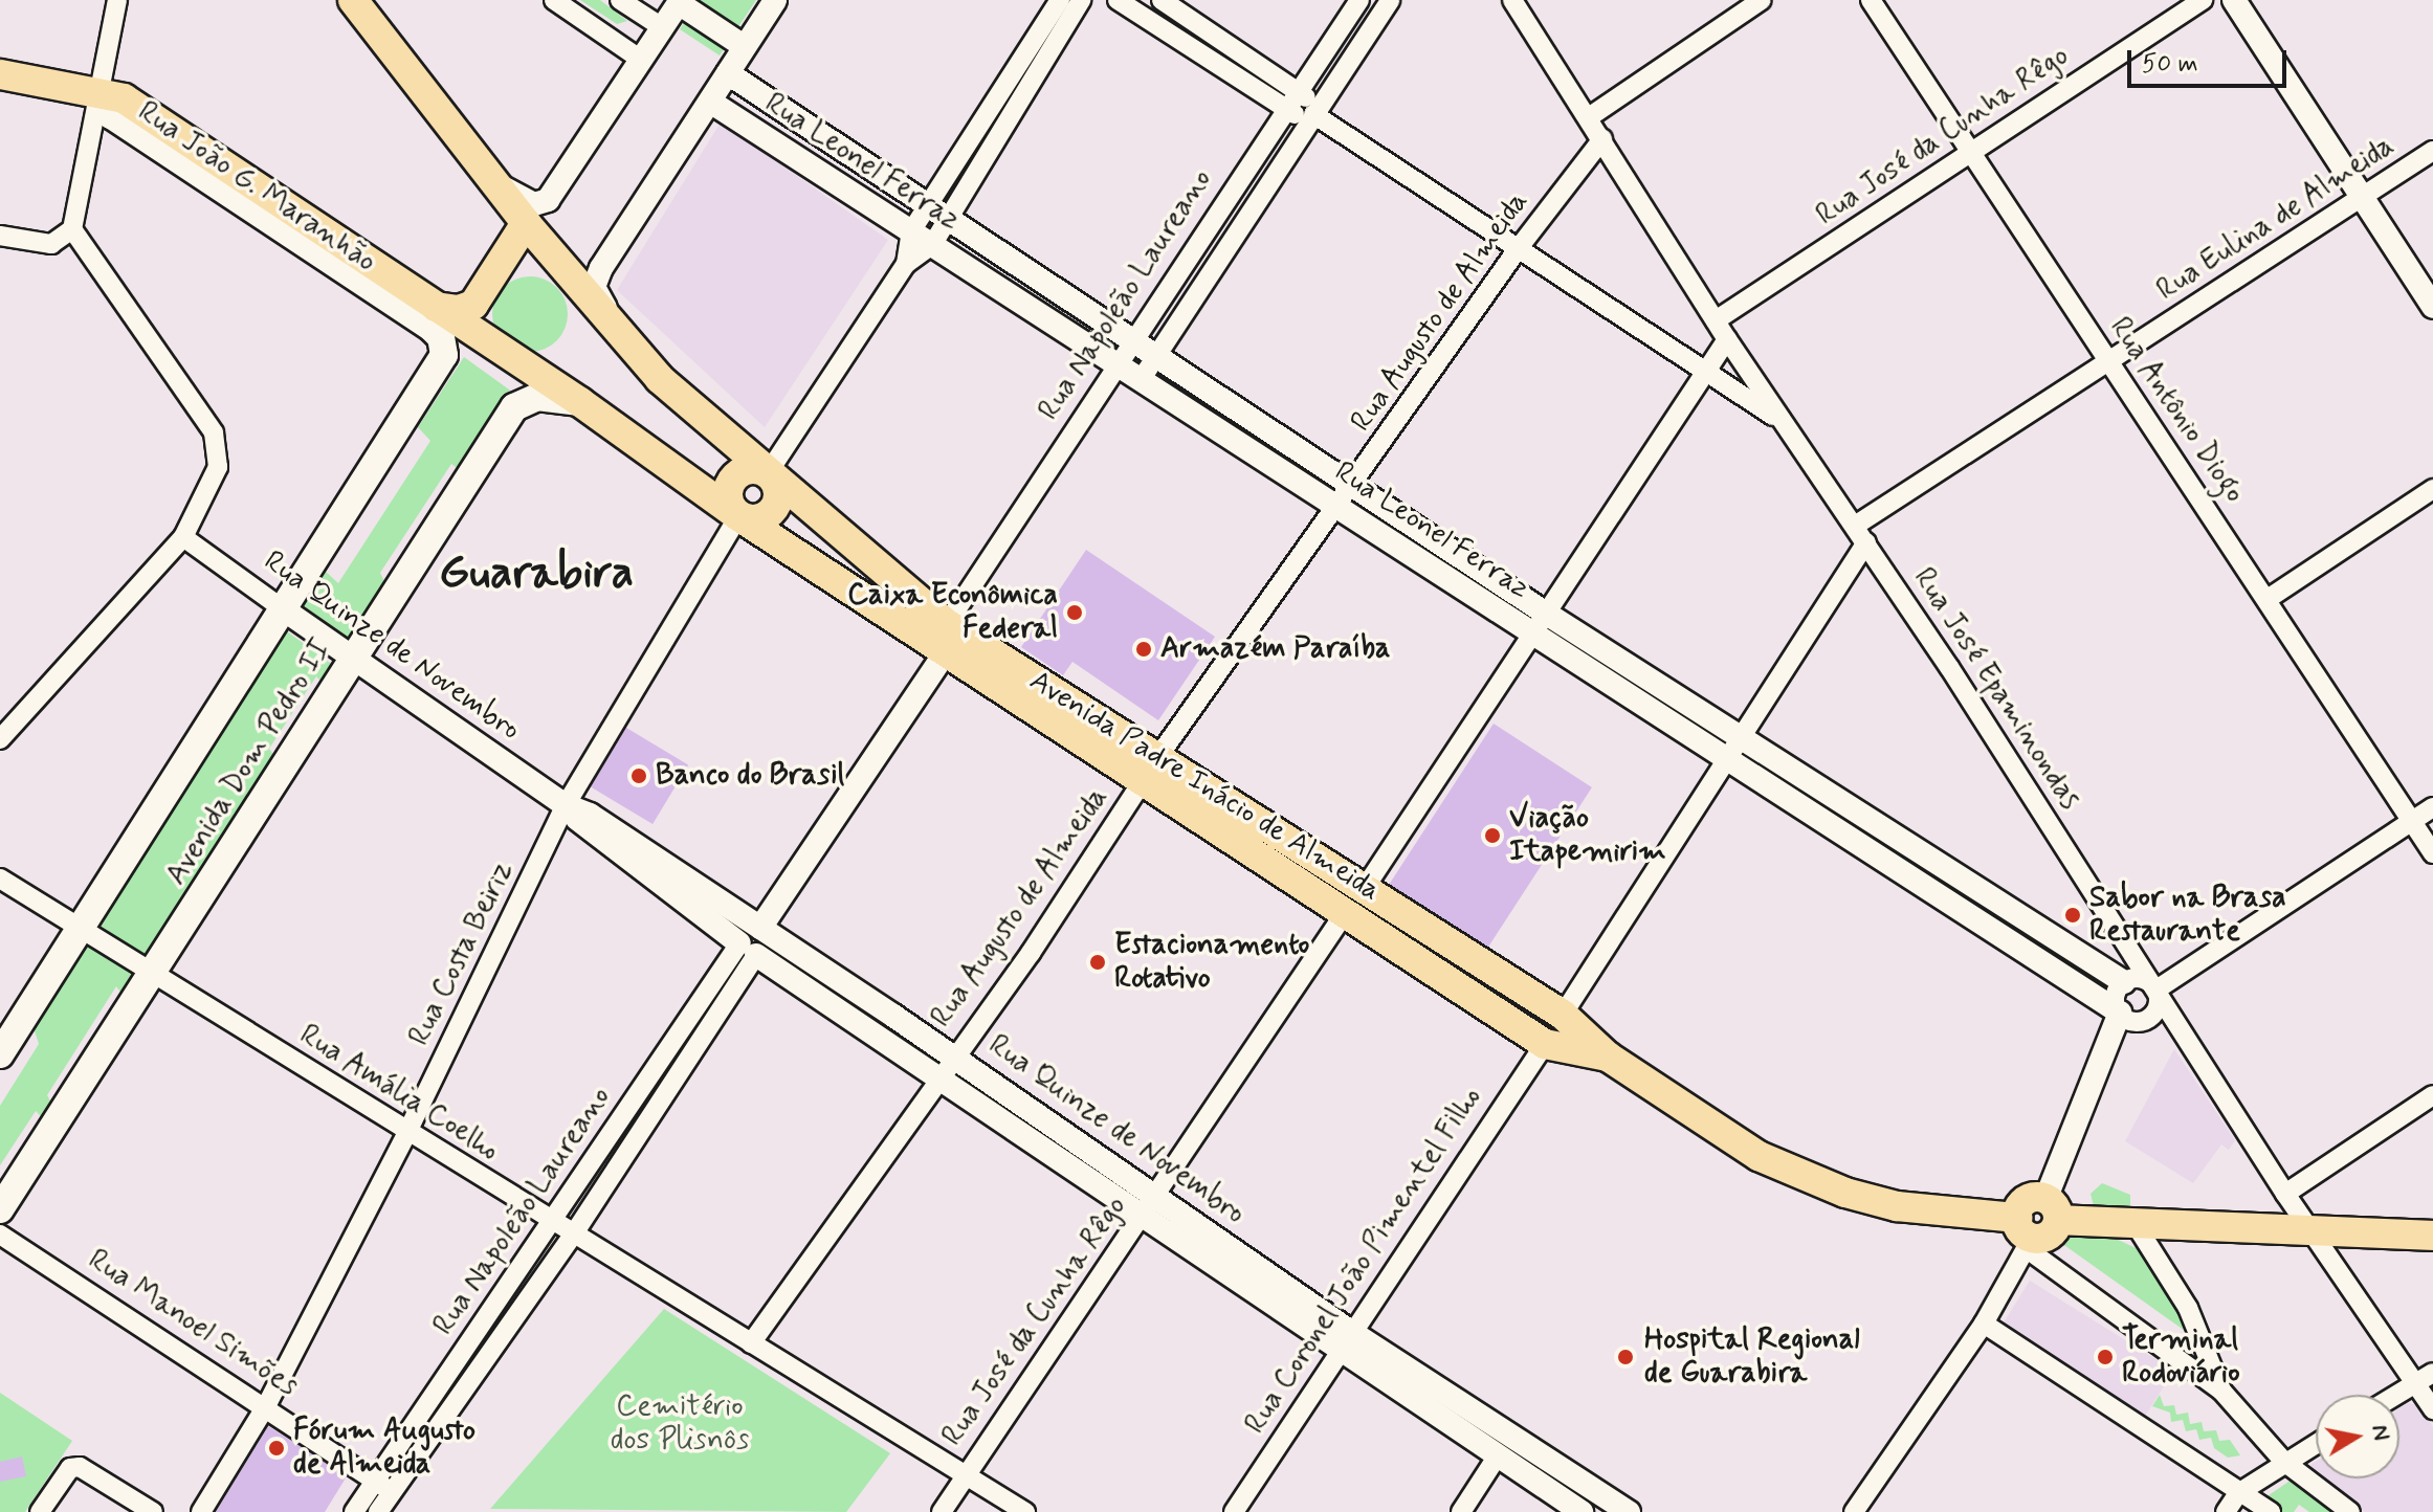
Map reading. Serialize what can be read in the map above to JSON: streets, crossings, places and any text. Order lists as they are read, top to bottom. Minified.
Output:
{"streets":{"main road":["Rua João G. Maranhão","Avenida Dom Pedro II","Avenida Padre Inácio de Almeida"],"street":["Rua José da Cunha Rêgo","Rua Leonel Ferraz","Rua Eulina de Almeida","Rua Napoleão Laureano","Rua Augusto de Almeida","Rua Antônio Diogo","Rua Quinze de Novembro","Rua José Epaminondas","Rua Costa Beiriz","Rua Amália Coelho","Rua Coronel João Pimentel Filho","Rua Manoel Simões"]},"crossings":[["Rua José da Cunha Rêgo","Rua Antônio Diogo"],["Rua José da Cunha Rêgo","Rua Quinze de Novembro"],["Rua José da Cunha Rêgo","Rua José Epaminondas"],["Rua José da Cunha Rêgo","Avenida Padre Inácio de Almeida"],["Rua José da Cunha Rêgo","Rua Amália Coelho"],["Rua Leonel Ferraz","Rua Napoleão Laureano"],["Rua Leonel Ferraz","Rua Augusto de Almeida"],["Rua Leonel Ferraz","Rua José Epaminondas"],["Rua João G. Maranhão","Avenida Dom Pedro II"],["Rua João G. Maranhão","Avenida Padre Inácio de Almeida"],["Rua Eulina de Almeida","Rua Antônio Diogo"],["Rua Eulina de Almeida","Rua José Epaminondas"],["Rua Napoleão Laureano","Rua Quinze de Novembro"],["Rua Napoleão Laureano","Avenida Padre Inácio de Almeida"],["Rua Napoleão Laureano","Rua Amália Coelho"],["Rua Napoleão Laureano","Rua Manoel Simões"],["Rua Augusto de Almeida","Rua Quinze de Novembro"],["Rua Augusto de Almeida","Rua José Epaminondas"],["Rua Augusto de Almeida","Avenida Padre Inácio de Almeida"],["Rua Augusto de Almeida","Rua Amália Coelho"],["Rua Quinze de Novembro","Avenida Dom Pedro II"],["Rua Quinze de Novembro","Rua Costa Beiriz"],["Rua Quinze de Novembro","Rua Coronel João Pimentel Filho"],["Avenida Dom Pedro II","Avenida Padre Inácio de Almeida"],["Avenida Dom Pedro II","Rua Amália Coelho"],["Avenida Padre Inácio de Almeida","Rua Costa Beiriz"],["Avenida Padre Inácio de Almeida","Rua Coronel João Pimentel Filho"],["Rua Costa Beiriz","Rua Amália Coelho"],["Rua Costa Beiriz","Rua Manoel Simões"]],"districts":["Guarabira"],"parks":["Cemitério dos Plisnôs"],"places":["Caixa Econômica Federal","Armazém Paraíba","Banco do Brasil","Viação Itapemirim","Sabor na Brasa Restaurante","Estacionamento Rotativo","Hospital Regional de Guarabira","Terminal Rodoviário","Fórum Augusto de Almeida"],"scale_bar":"50 m","north":"right"}
